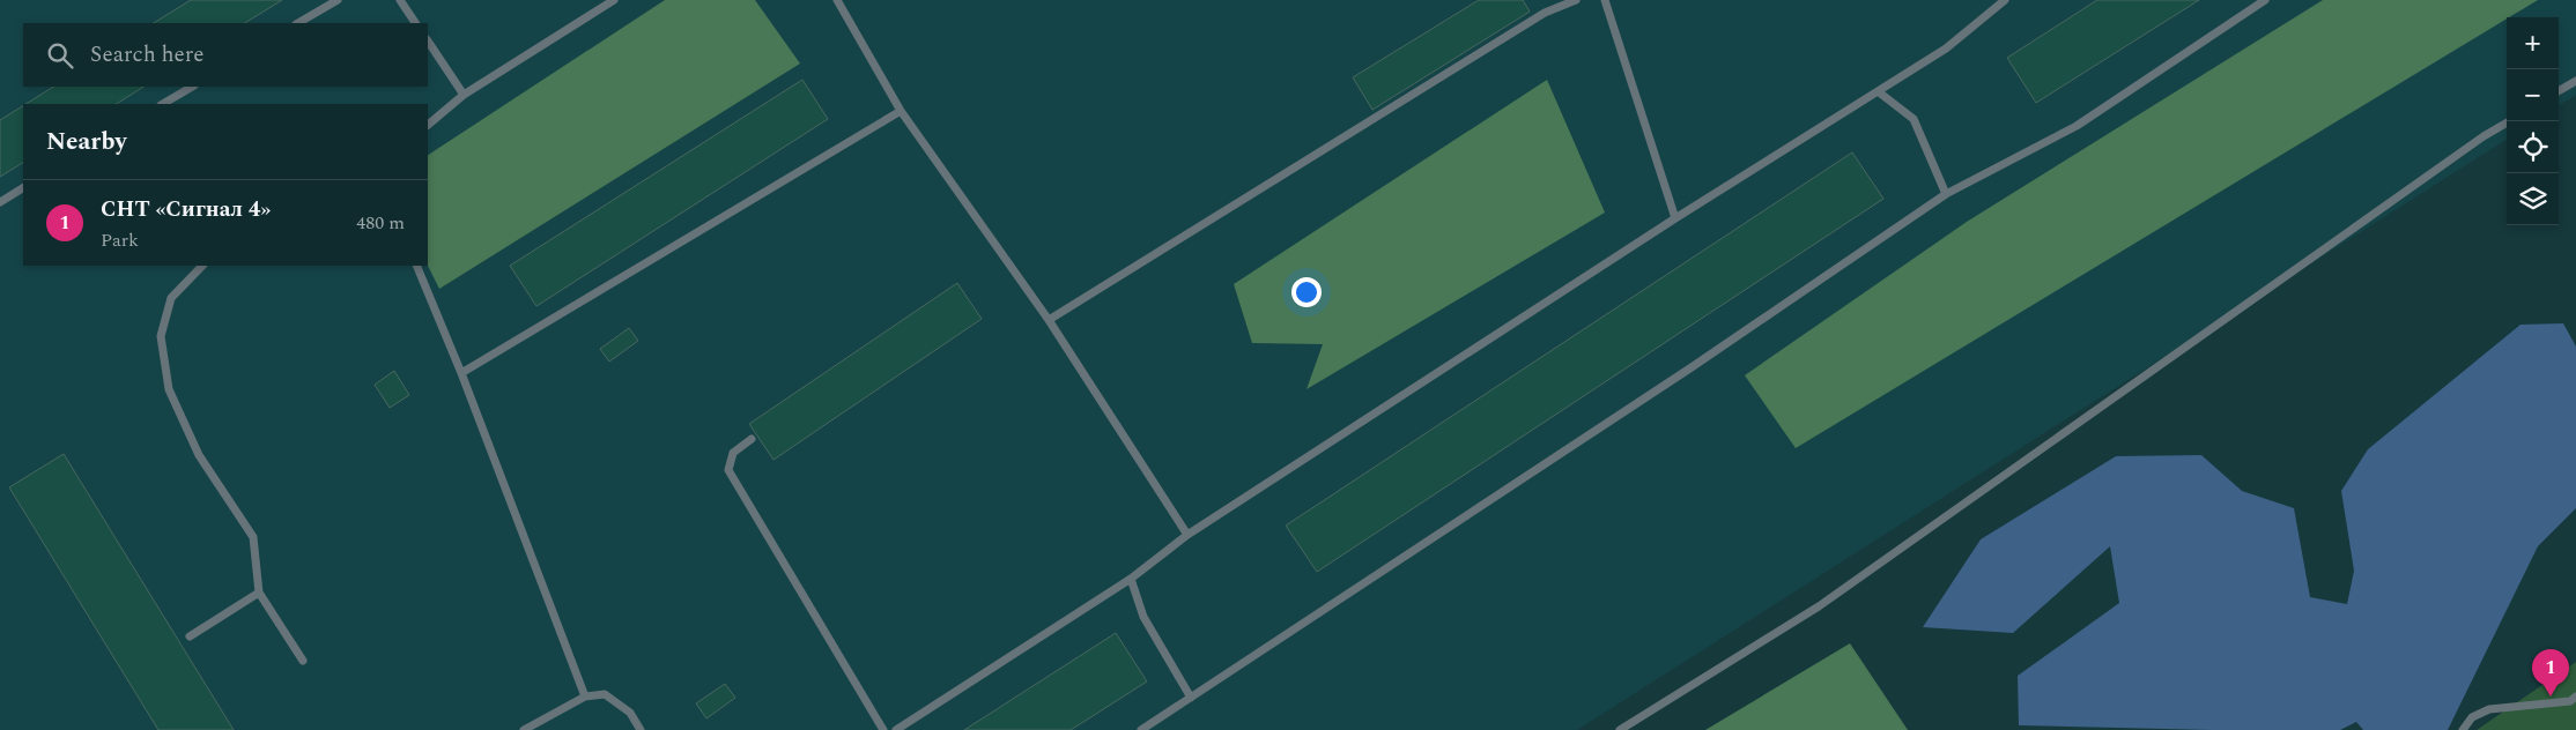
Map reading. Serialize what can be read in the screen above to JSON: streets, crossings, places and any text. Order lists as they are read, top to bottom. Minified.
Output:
{"page":{"map_buttons":["+","−"],"search":"Search here","heading":"Nearby","list":[{"mark":"1","name":"СНТ «Сигнал 4»","note":"Park","value":"480 m"}],"pins":"1"}}
